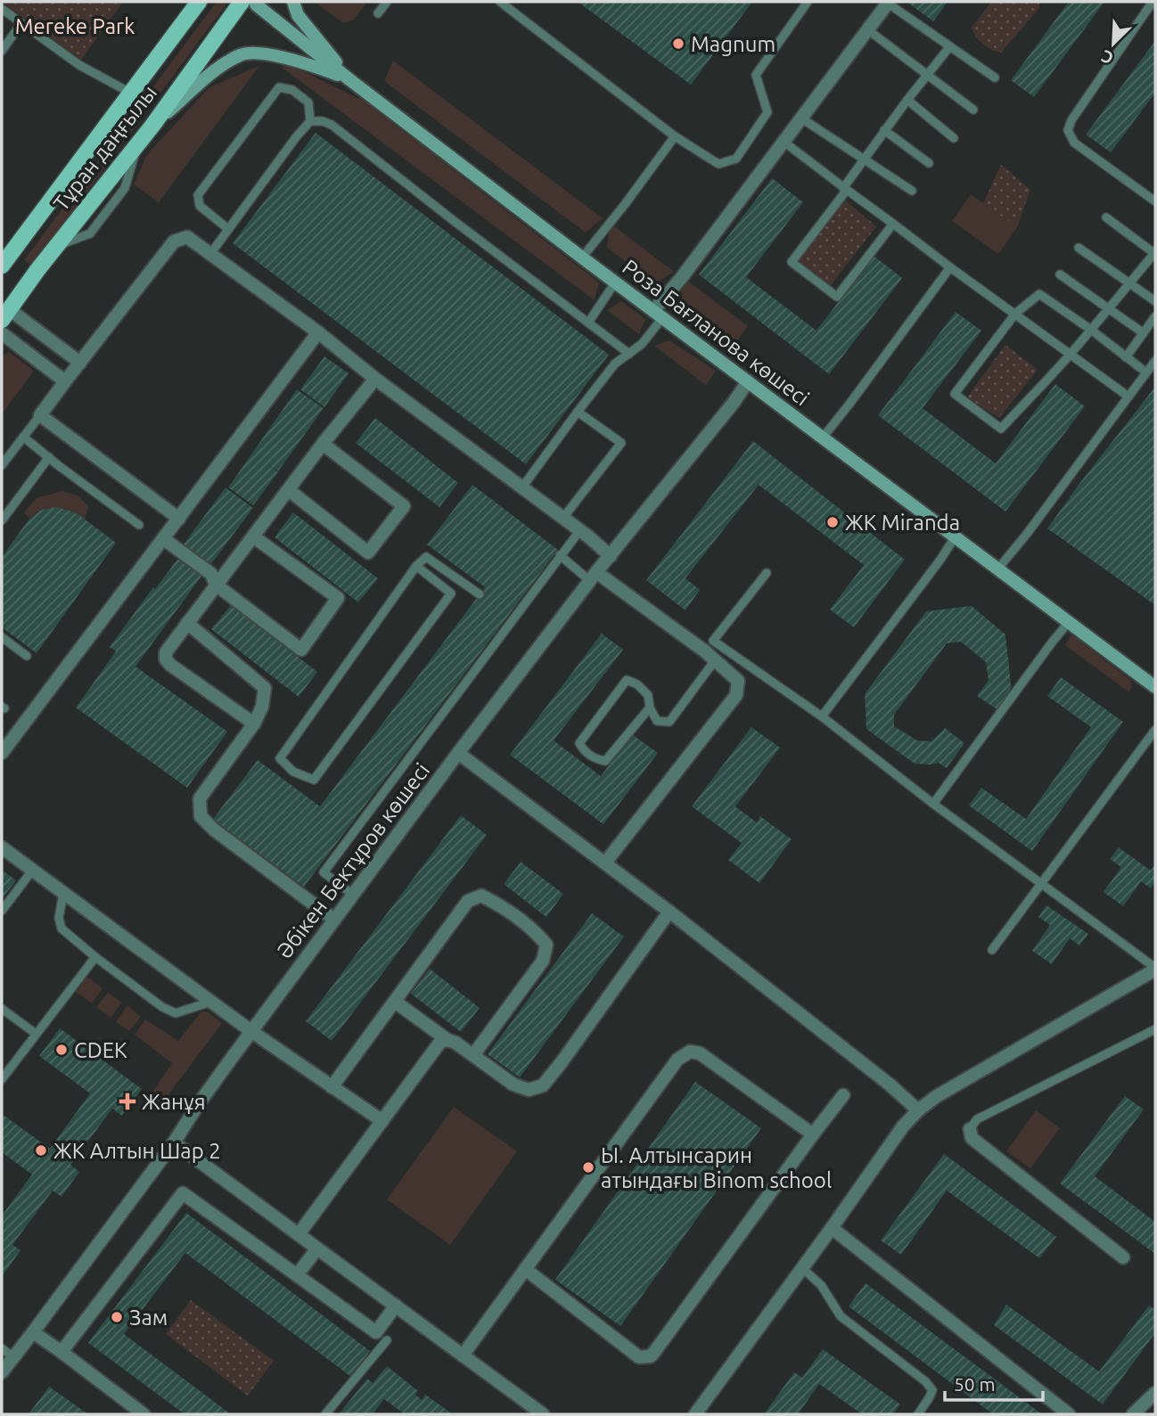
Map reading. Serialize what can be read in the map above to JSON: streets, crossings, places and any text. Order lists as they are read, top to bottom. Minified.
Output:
{"streets":{"main road":["Тұран даңғылы"],"street":["Роза Бағланова көшесі","Әбікен Бектұров көшесі"]},"crossings":[["Тұран даңғылы","Роза Бағланова көшесі"],["Роза Бағланова көшесі","Әбікен Бектұров көшесі"]],"parks":["Mereke Park"],"places":{"other":["Magnum","ЖК Miranda","CDEK","ЖК Алтын Шар 2","Ы. Алтынсарин атындағы Binom school","Зам"],"health":["Жанұя"]},"scale_bar":"50 m","north":"bottom left"}
